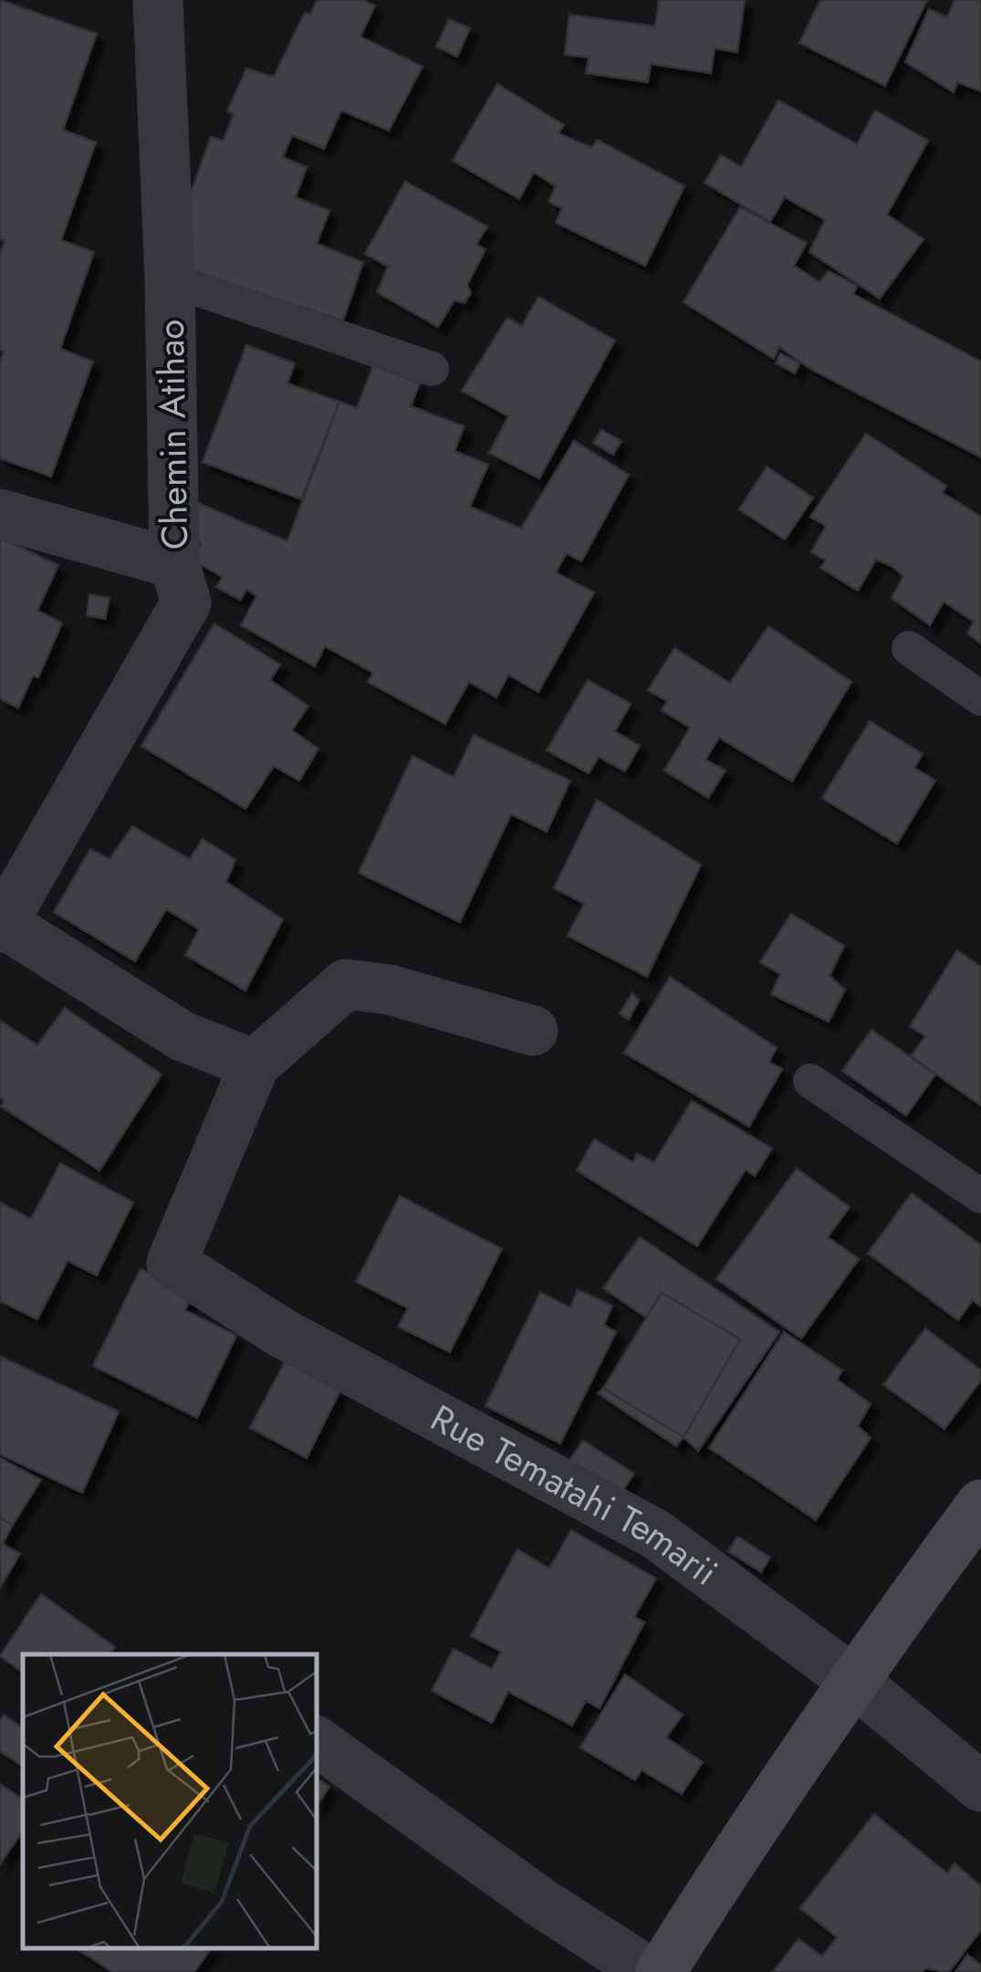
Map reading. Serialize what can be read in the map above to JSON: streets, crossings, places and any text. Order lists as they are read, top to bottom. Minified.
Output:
{"streets":{"street":["Chemin Atihao","Rue Tematahi Temarii"]}}
